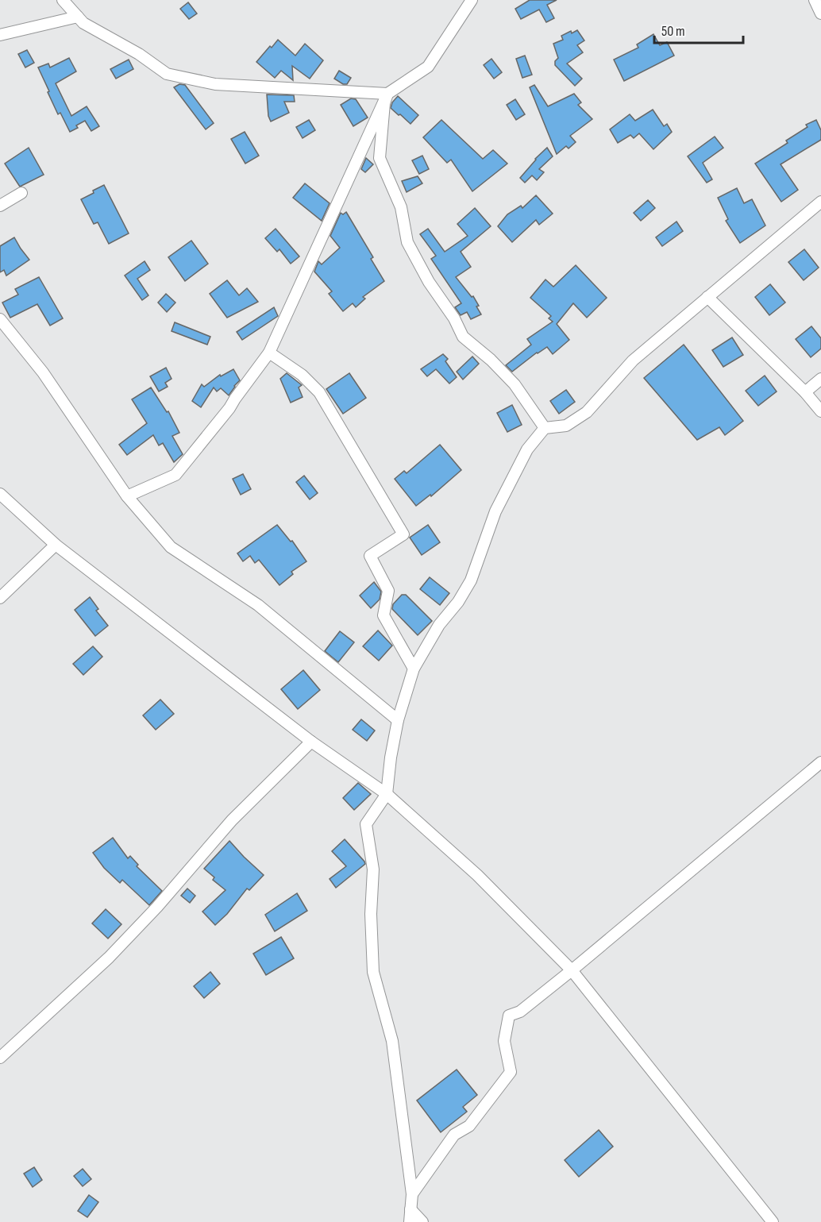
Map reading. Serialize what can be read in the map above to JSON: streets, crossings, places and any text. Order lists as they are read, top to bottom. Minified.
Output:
{"scale_bar":"50 m"}
